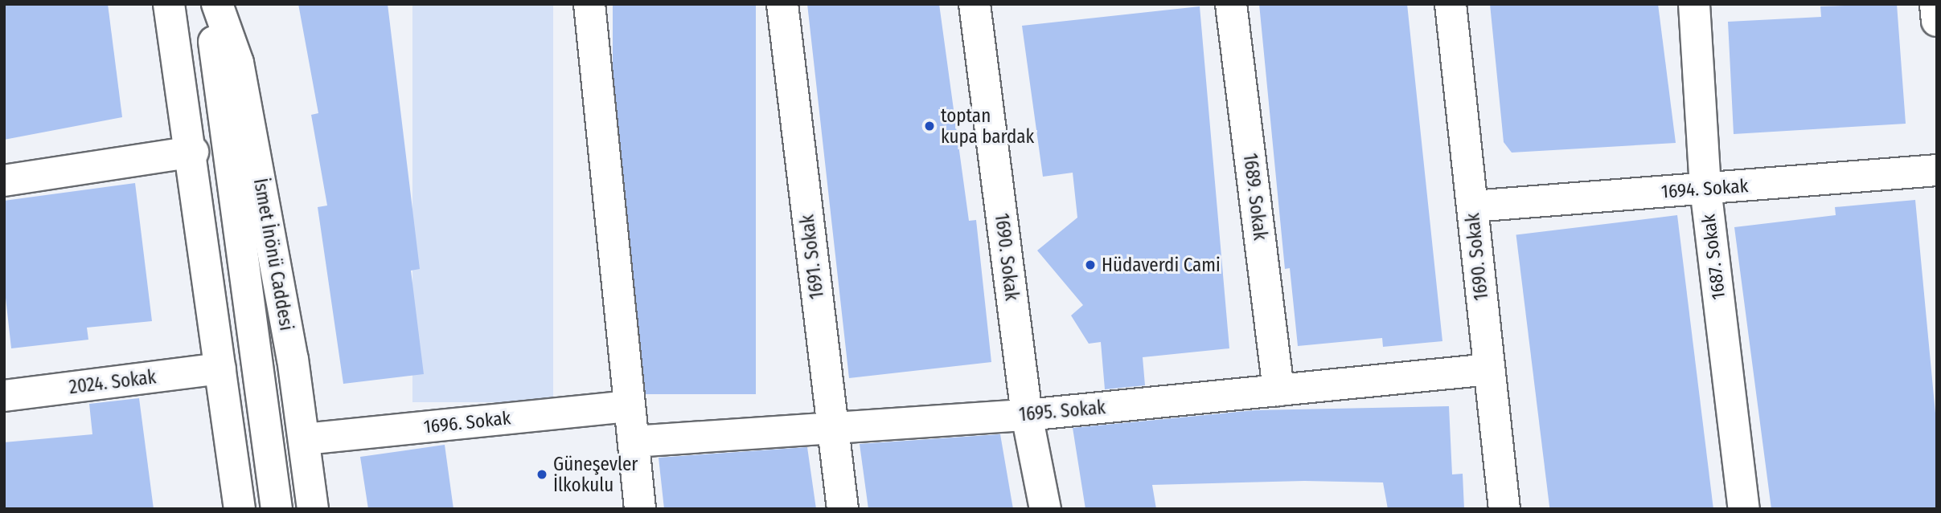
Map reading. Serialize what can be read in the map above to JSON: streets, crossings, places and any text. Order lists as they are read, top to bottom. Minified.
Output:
{"streets":{"street":["1694. Sokak","1689. Sokak","İsmet İnönü Caddesi","1691. Sokak","1690. Sokak","1687. Sokak","2024. Sokak","1695. Sokak","1696. Sokak"]},"crossings":[["1694. Sokak","1690. Sokak"],["1694. Sokak","1687. Sokak"],["1689. Sokak","1695. Sokak"],["İsmet İnönü Caddesi","1696. Sokak"],["1691. Sokak","1695. Sokak"],["1690. Sokak","1695. Sokak"]],"places":["toptan kupa bardak","Hüdaverdi Cami","Güneşevler İlkokulu"]}
